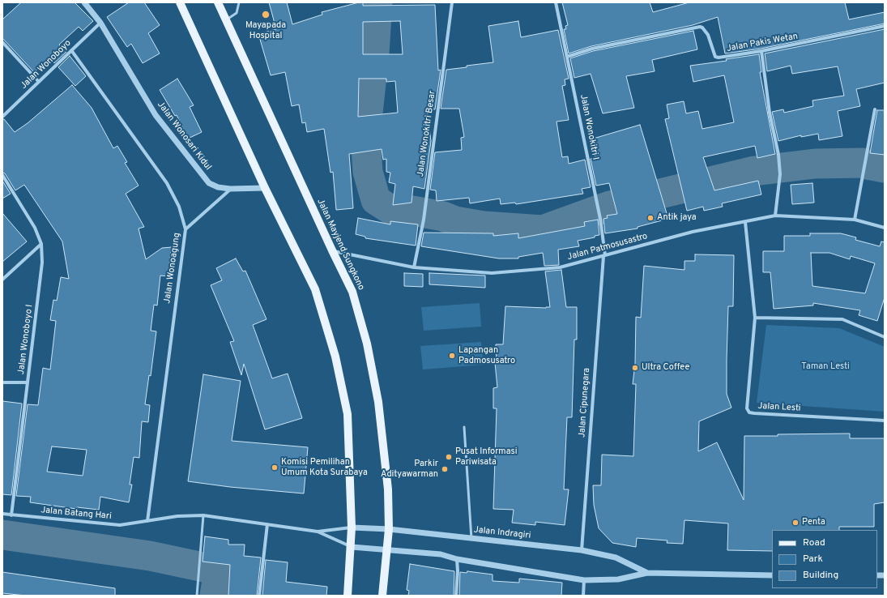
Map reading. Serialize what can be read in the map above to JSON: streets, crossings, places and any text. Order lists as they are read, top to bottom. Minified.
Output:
{"streets":{"main road":["Jalan Mayjend Sungkono"],"street":["Jalan Pakis Wetan","Jalan Wonoboyo","Jalan Wonokitri I","Jalan Wonokitri Besar","Jalan Wonosari Kidul","Jalan Patmosusastro","Jalan Wonoagung","Jalan Wonoboyo I","Jalan Cipunegara","Jalan Lesti","Jalan Batang Hari","Jalan Indragiri"]},"crossings":[["Jalan Pakis Wetan","Jalan Wonokitri I"],["Jalan Wonoboyo","Jalan Wonosari Kidul"],["Jalan Wonoboyo","Jalan Wonoagung"],["Jalan Wonokitri I","Jalan Patmosusastro"],["Jalan Wonokitri I","Jalan Cipunegara"],["Jalan Wonokitri Besar","Jalan Patmosusastro"],["Jalan Mayjend Sungkono","Jalan Patmosusastro"],["Jalan Mayjend Sungkono","Jalan Indragiri"],["Jalan Patmosusastro","Jalan Cipunegara"],["Jalan Patmosusastro","Jalan Lesti"],["Jalan Wonoagung","Jalan Batang Hari"],["Jalan Wonoboyo I","Jalan Batang Hari"],["Jalan Cipunegara","Jalan Indragiri"]],"parks":["Taman Lesti"],"places":["Mayapada Hospital","Antik jaya","Lapangan Padmosusatro","Ultra Coffee","Pusat Informasi Pariwisata","Komisi Pemilihan Umum Kota Surabaya","Parkir Adityawarman","Penta"],"legend":["Road","Park","Building"]}
